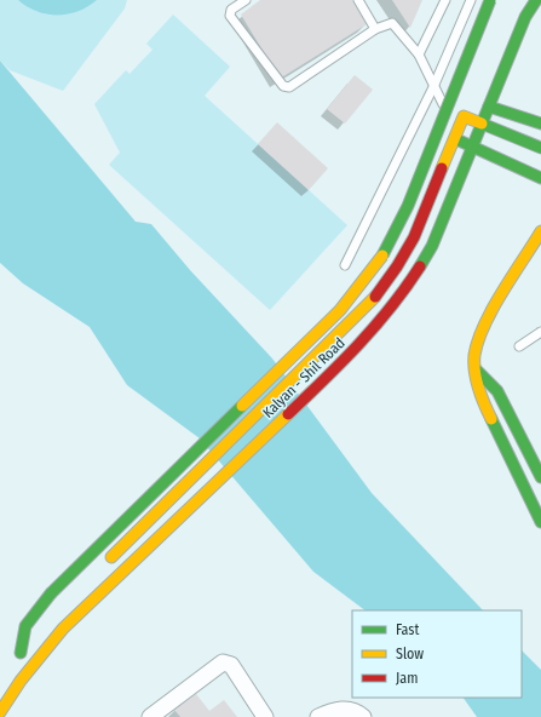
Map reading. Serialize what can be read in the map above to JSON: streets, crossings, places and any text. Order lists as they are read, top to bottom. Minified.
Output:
{"streets":{"main road":["Kalyan - Shil Road"]},"legend":["Fast","Slow","Jam"]}
